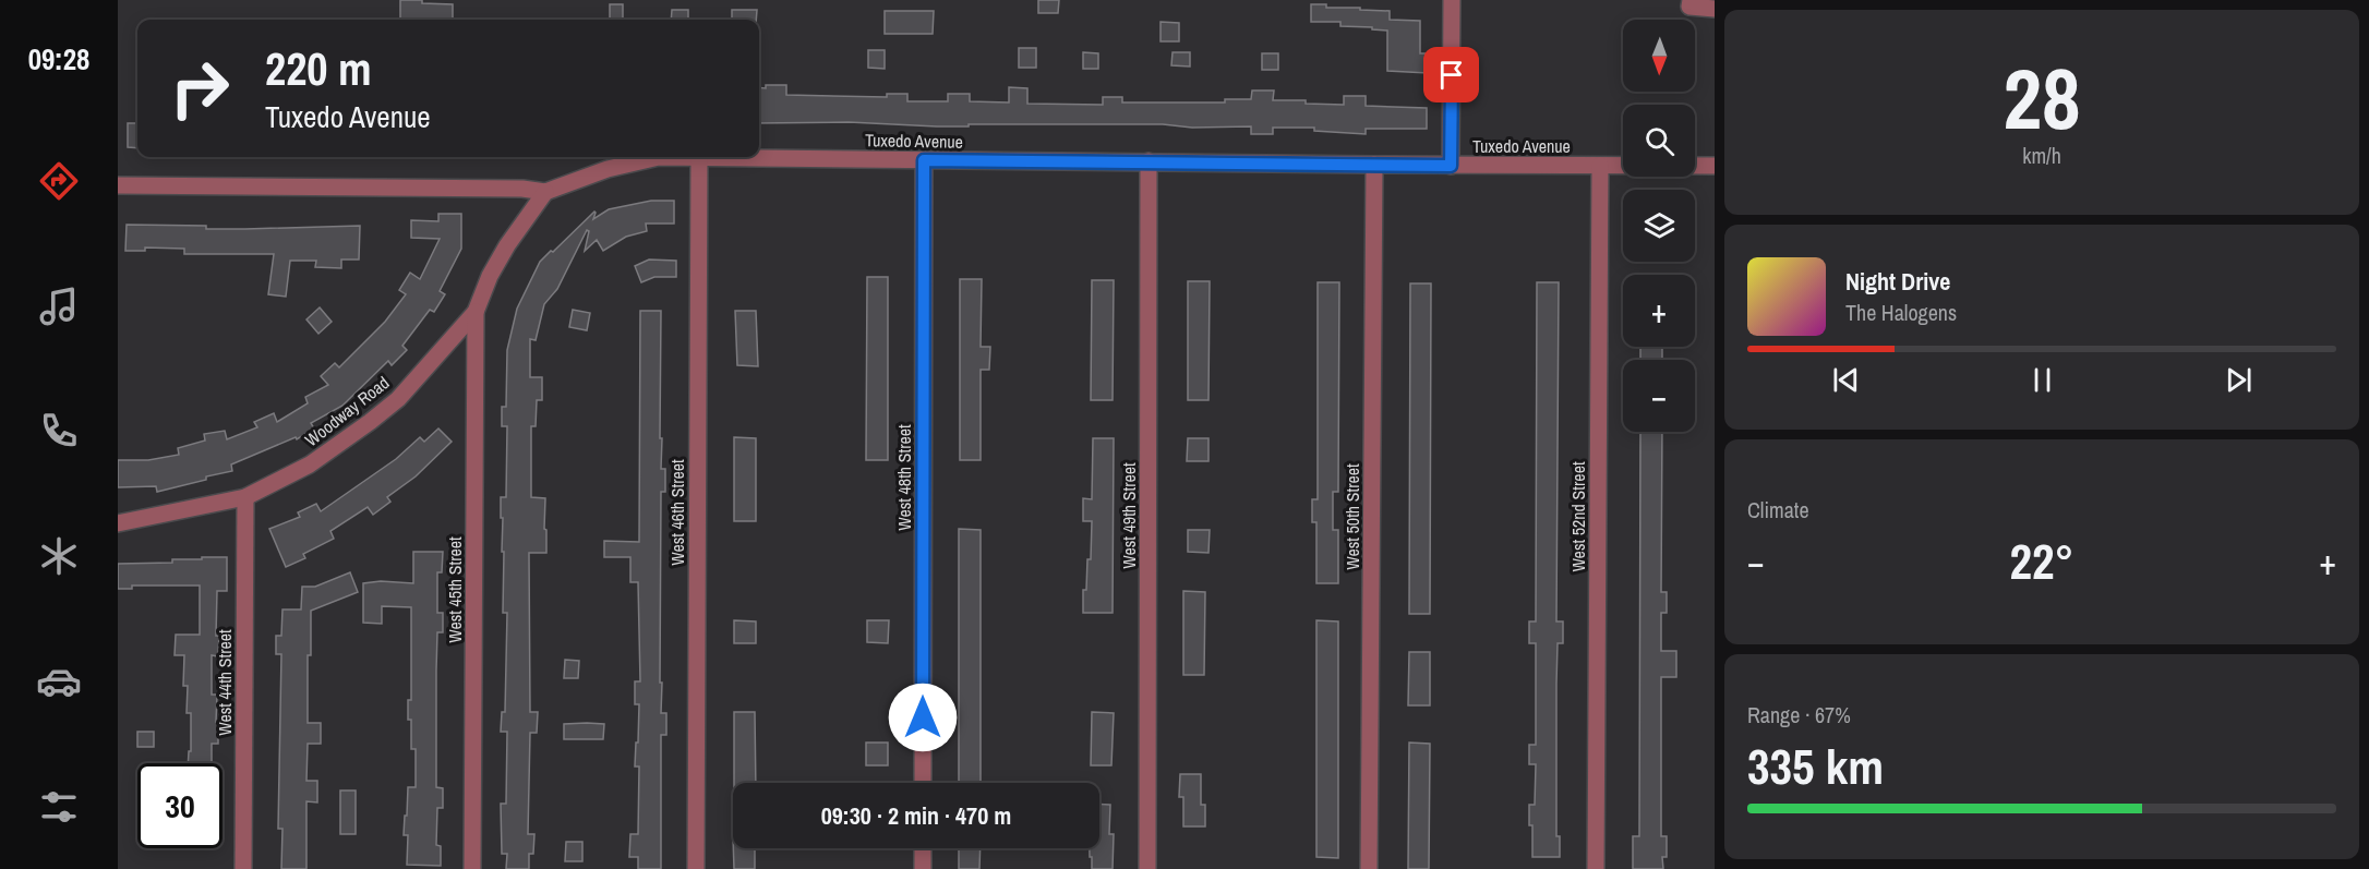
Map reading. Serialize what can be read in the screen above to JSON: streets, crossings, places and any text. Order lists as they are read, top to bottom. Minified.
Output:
{"streets":{"street":["Tuxedo Avenue","Woodway Road","West 48th Street","West 46th Street","West 49th Street","West 50th Street","West 52nd Street","West 45th Street","West 44th Street"]},"crossings":[["Tuxedo Avenue","Woodway Road"],["Tuxedo Avenue","West 48th Street"],["Tuxedo Avenue","West 46th Street"],["Tuxedo Avenue","West 49th Street"],["Tuxedo Avenue","West 50th Street"],["Tuxedo Avenue","West 52nd Street"],["Woodway Road","West 45th Street"],["Woodway Road","West 44th Street"]],"north":"bottom","page":{"tabs":"09:28","tile":[["28","km/h"],"Climate",["Range · 67%","335 km"]],"map_buttons":["+","−"],"turn":["220 m","Tuxedo Avenue"],"song":["Night Drive","The Halogens"],"heat":["−","22°","+"],"limit":"30","trip":"09:30 · 2 min · 470 m"}}
